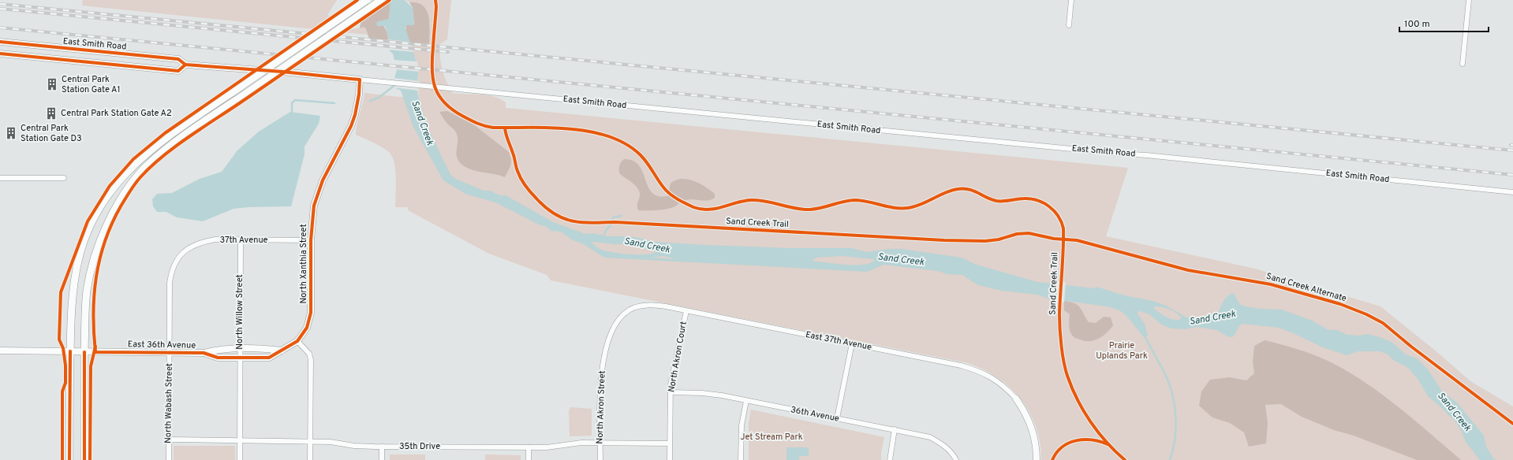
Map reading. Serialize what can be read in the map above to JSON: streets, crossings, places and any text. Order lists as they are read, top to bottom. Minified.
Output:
{"streets":{"street":["East Smith Road","37th Avenue","North Xanthia Street","North Willow Street","East 37th Avenue","East 36th Avenue","North Akron Court","North Wabash Street","North Akron Street","36th Avenue","35th Drive"],"cycle path":["Sand Creek Trail"]},"crossings":[["East Smith Road","North Xanthia Street"],["37th Avenue","North Xanthia Street"],["37th Avenue","North Willow Street"],["37th Avenue","North Wabash Street"],["North Xanthia Street","East 36th Avenue"],["North Willow Street","East 36th Avenue"],["North Willow Street","35th Drive"],["East 37th Avenue","North Akron Court"],["East 37th Avenue","North Akron Street"],["East 36th Avenue","North Wabash Street"],["North Akron Court","36th Avenue"],["North Akron Court","35th Drive"],["North Wabash Street","35th Drive"],["North Akron Street","35th Drive"]],"water":["Sand Creek"],"parks":["Prairie Uplands Park","Jet Stream Park"],"places":{"building":["Central Park Station Gate A1","Central Park Station Gate A2","Central Park Station Gate D3"]},"scale_bar":"100 m"}
